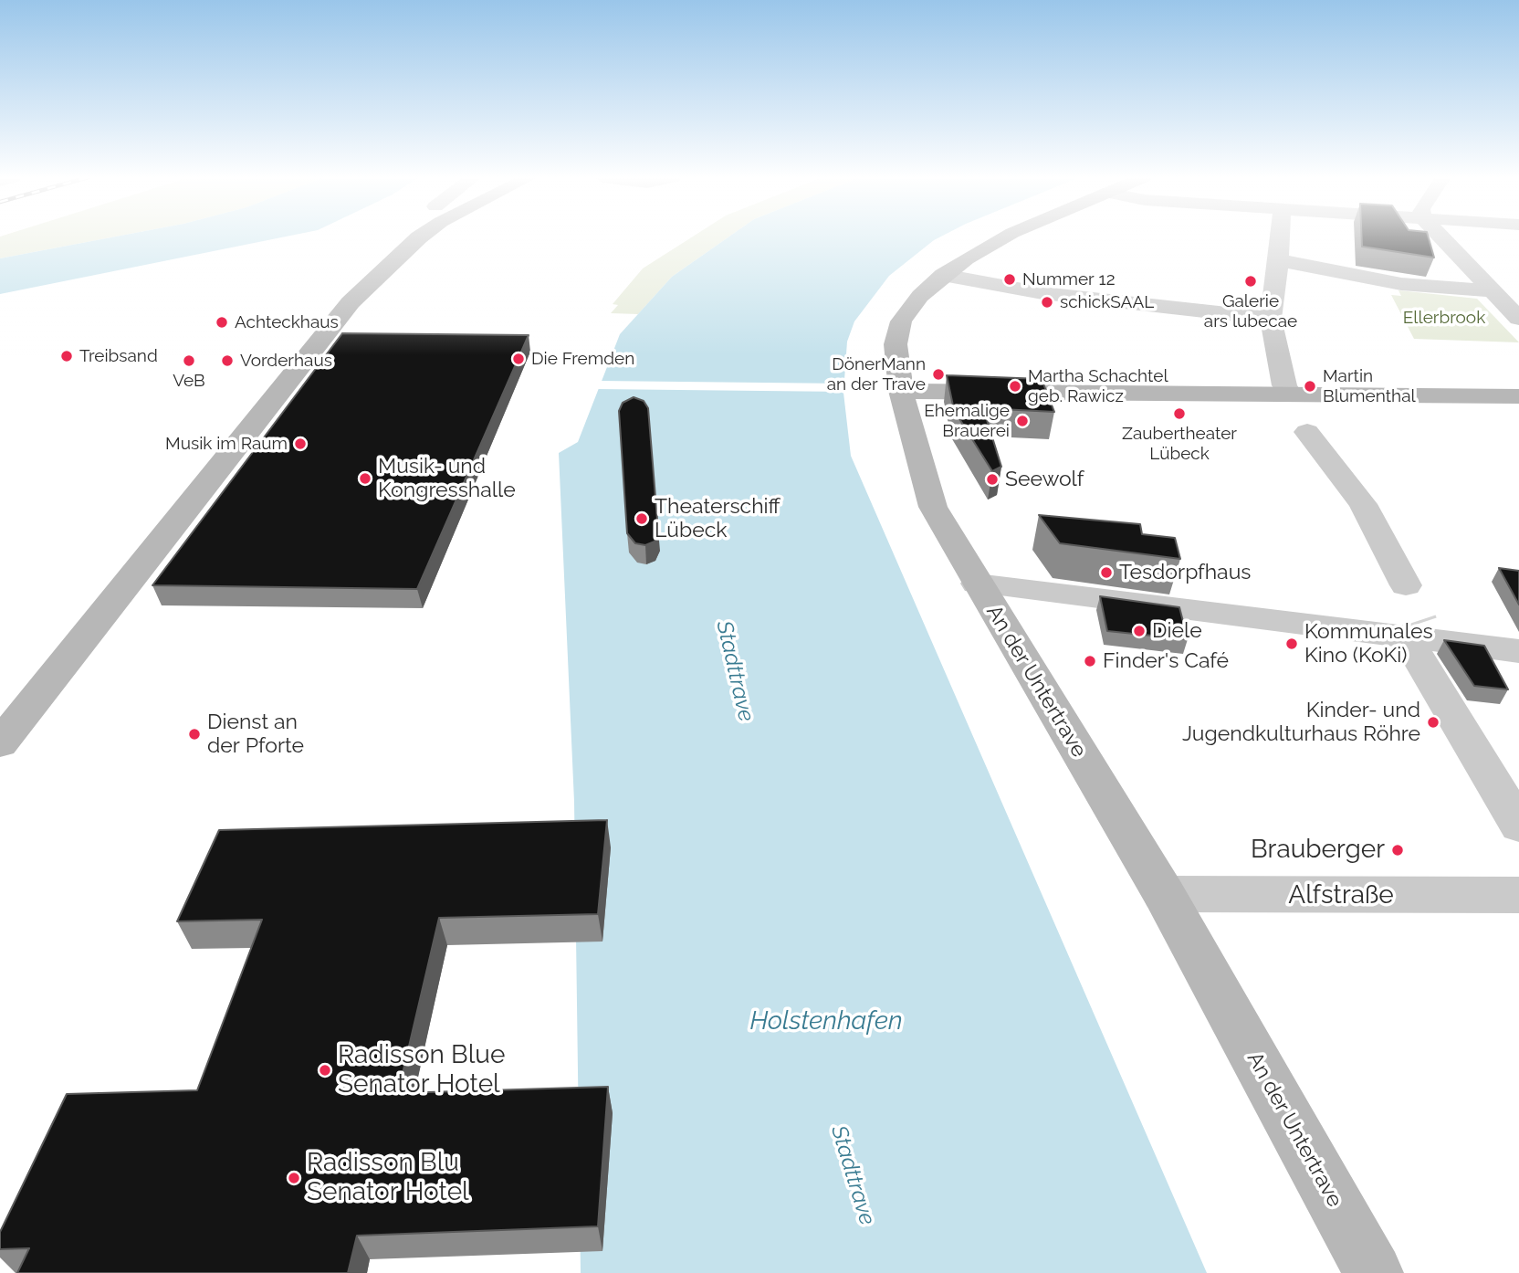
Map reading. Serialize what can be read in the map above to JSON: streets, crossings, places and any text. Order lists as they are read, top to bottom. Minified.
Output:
{"streets":{"street":["An der Untertrave","Alfstraße"]},"crossings":[["An der Untertrave","Alfstraße"]],"water":["Stadttrave","Holstenhafen"],"parks":["Ellerbrook"],"places":["Nummer 12","Galerie ars lubecae","schickSAAL","Achteckhaus","Treibsand","Die Fremden","VeB","Vorderhaus","DönerMann an der Trave","Martha Schachtel geb. Rawicz","Martin Blumenthal","Zaubertheater Lübeck","Ehemalige Brauerei","Musik im Raum","Musik- und Kongresshalle","Seewolf","Theaterschiff Lübeck","Tesdorpfhaus","Diele","Kommunales Kino (KoKi)","Finder's Café","Kinder- und Jugendkulturhaus Röhre","Dienst an der Pforte","Brauberger","Radisson Blue Senator Hotel","Radisson Blu Senator Hotel"]}
